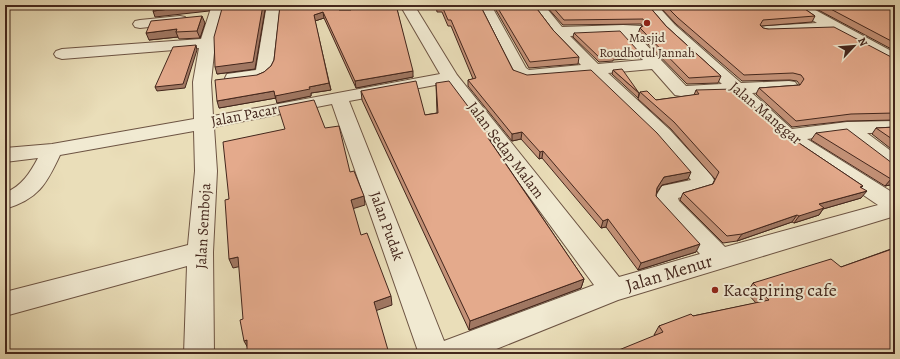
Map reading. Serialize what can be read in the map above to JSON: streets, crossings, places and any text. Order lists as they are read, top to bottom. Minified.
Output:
{"streets":{"street":["Jalan Manggar","Jalan Pacar","Jalan Sedap Malam","Jalan Semboja","Jalan Pudak","Jalan Menur"]},"crossings":[["Jalan Pacar","Jalan Sedap Malam"],["Jalan Pacar","Jalan Semboja"],["Jalan Pacar","Jalan Pudak"],["Jalan Sedap Malam","Jalan Menur"]],"places":["Masjid Roudhotul Jannah","Kacapiring cafe"],"north":"top right"}
